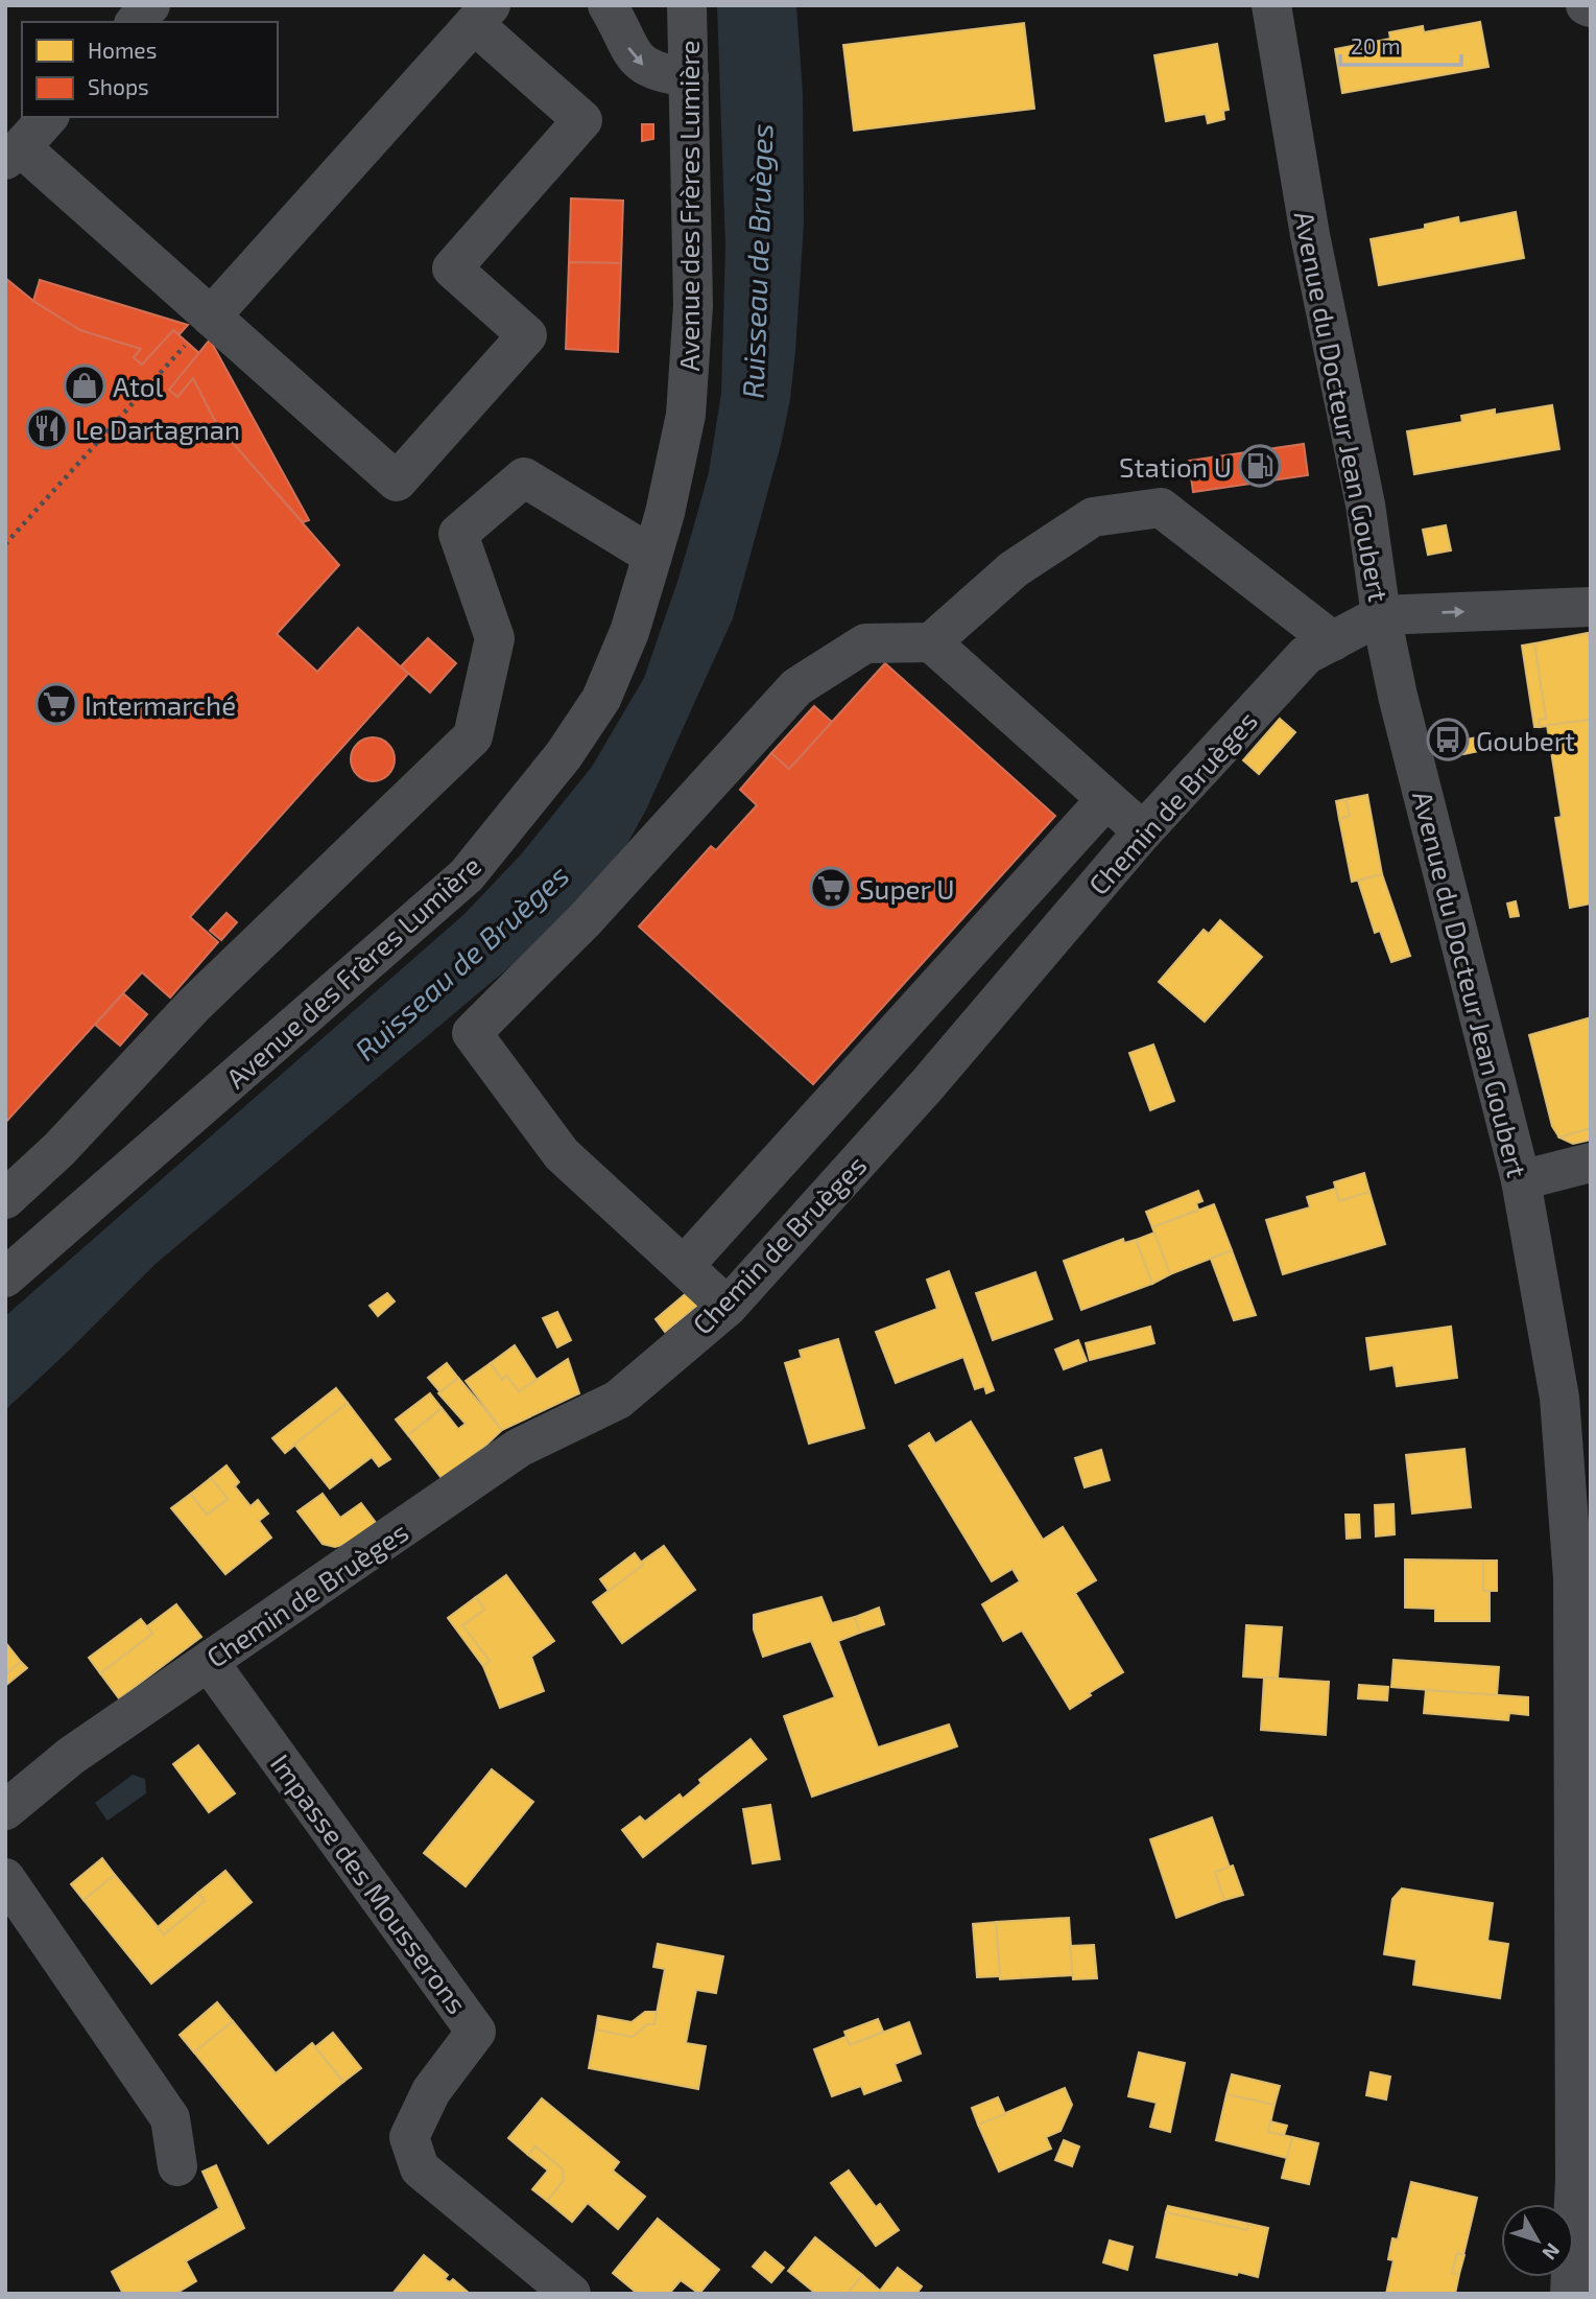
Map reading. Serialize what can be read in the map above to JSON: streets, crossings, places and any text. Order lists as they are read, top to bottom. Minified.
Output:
{"streets":{"street":["Avenue des Frères Lumière","Avenue du Docteur Jean Goubert","Chemin de Bruèges","Impasse des Mousserons"]},"crossings":[["Avenue du Docteur Jean Goubert","Chemin de Bruèges"],["Chemin de Bruèges","Impasse des Mousserons"]],"water":["Ruisseau de Bruèges"],"places":{"shop":["Atol"],"restaurant":["Le Dartagnan"],"fuel station":["Station U"],"supermarket":["Intermarché","Super U"],"bus stop":["Goubert"]},"legend":["Homes","Shops"],"scale_bar":"20 m","north":"bottom right"}
